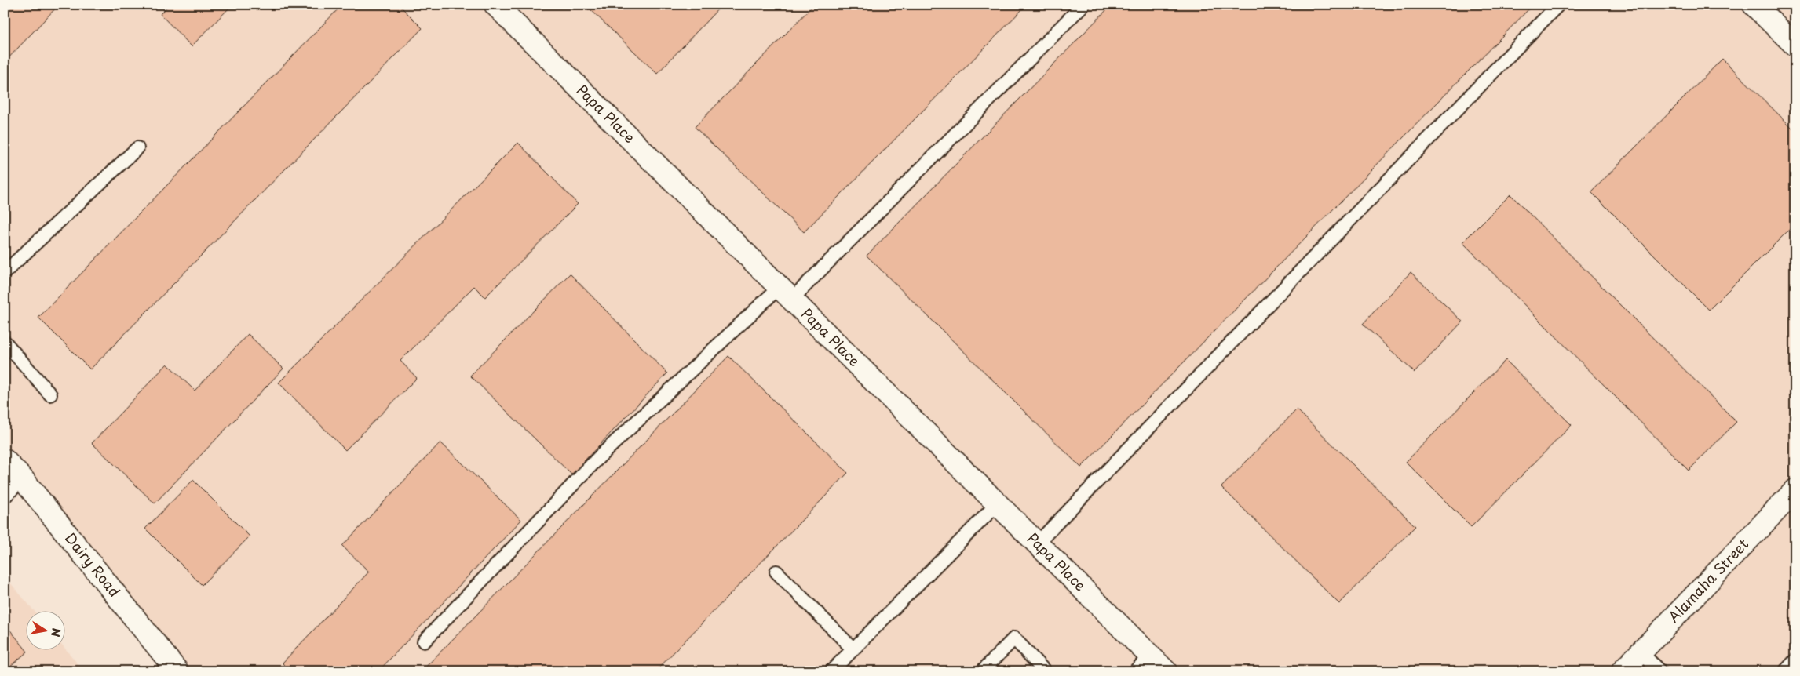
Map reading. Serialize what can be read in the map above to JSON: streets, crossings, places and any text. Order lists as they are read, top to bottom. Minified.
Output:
{"streets":{"street":["Papa Place","Dairy Road","Alamaha Street"]},"north":"right"}
